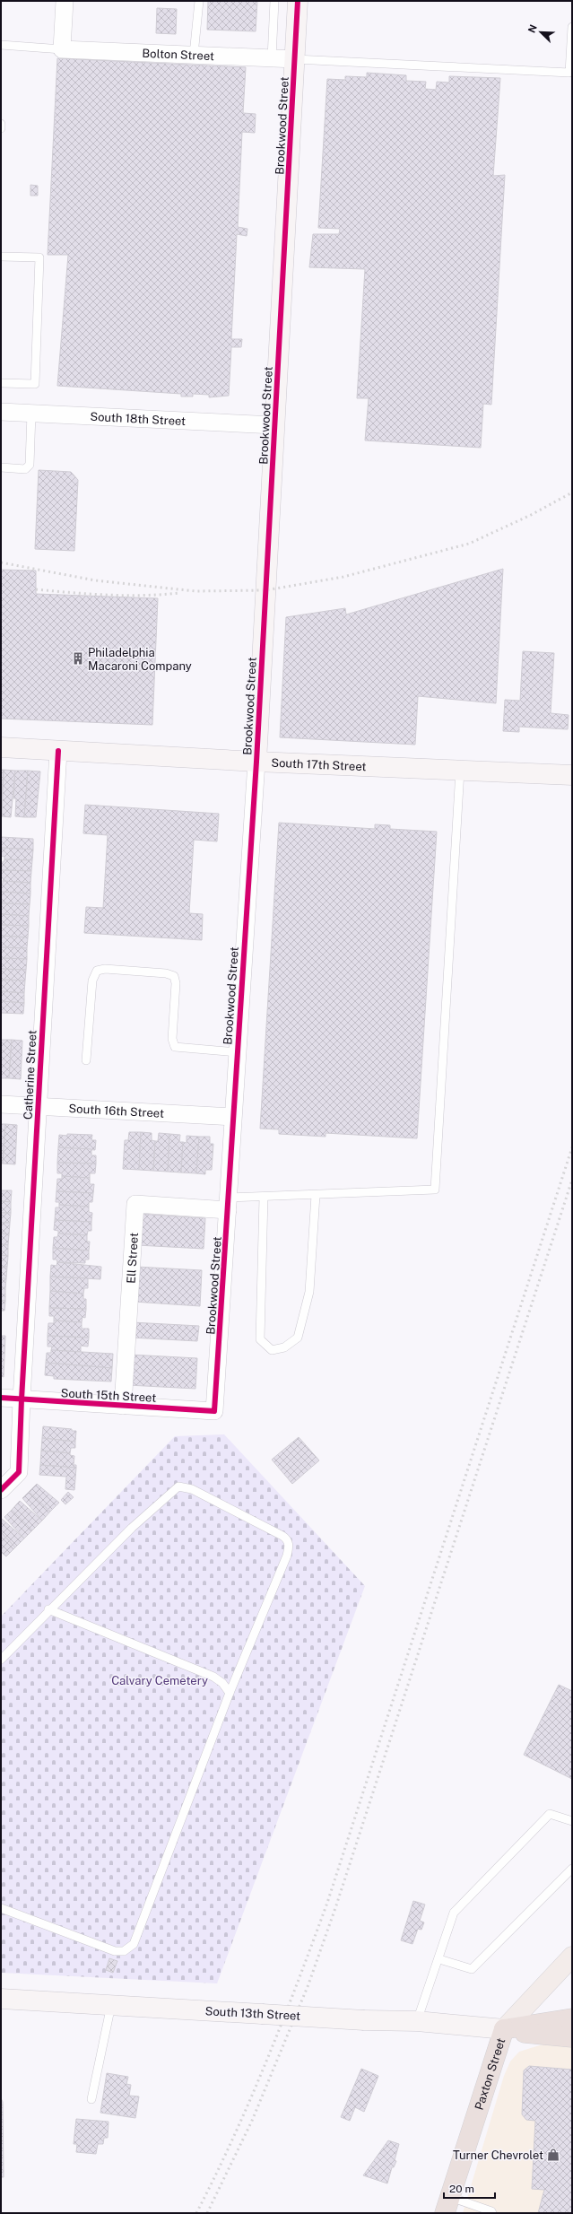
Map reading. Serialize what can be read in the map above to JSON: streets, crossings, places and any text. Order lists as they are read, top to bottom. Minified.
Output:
{"streets":{"highway":["South 13th Street","Paxton Street"],"main road":["Brookwood Street","South 17th Street"],"street":["Bolton Street","South 18th Street","Catherine Street","South 16th Street","Ell Street","South 15th Street"]},"crossings":[["Bolton Street","Brookwood Street"],["Brookwood Street","South 18th Street"],["Brookwood Street","South 17th Street"],["Brookwood Street","South 16th Street"],["Brookwood Street","Ell Street"],["Brookwood Street","South 15th Street"],["South 17th Street","Catherine Street"],["Catherine Street","South 16th Street"],["Catherine Street","South 15th Street"],["Ell Street","South 15th Street"],["South 13th Street","Paxton Street"]],"parks":["Calvary Cemetery"],"places":{"building":["Philadelphia Macaroni Company"],"shop":["Turner Chevrolet"]},"scale_bar":"20 m","north":"top left"}
